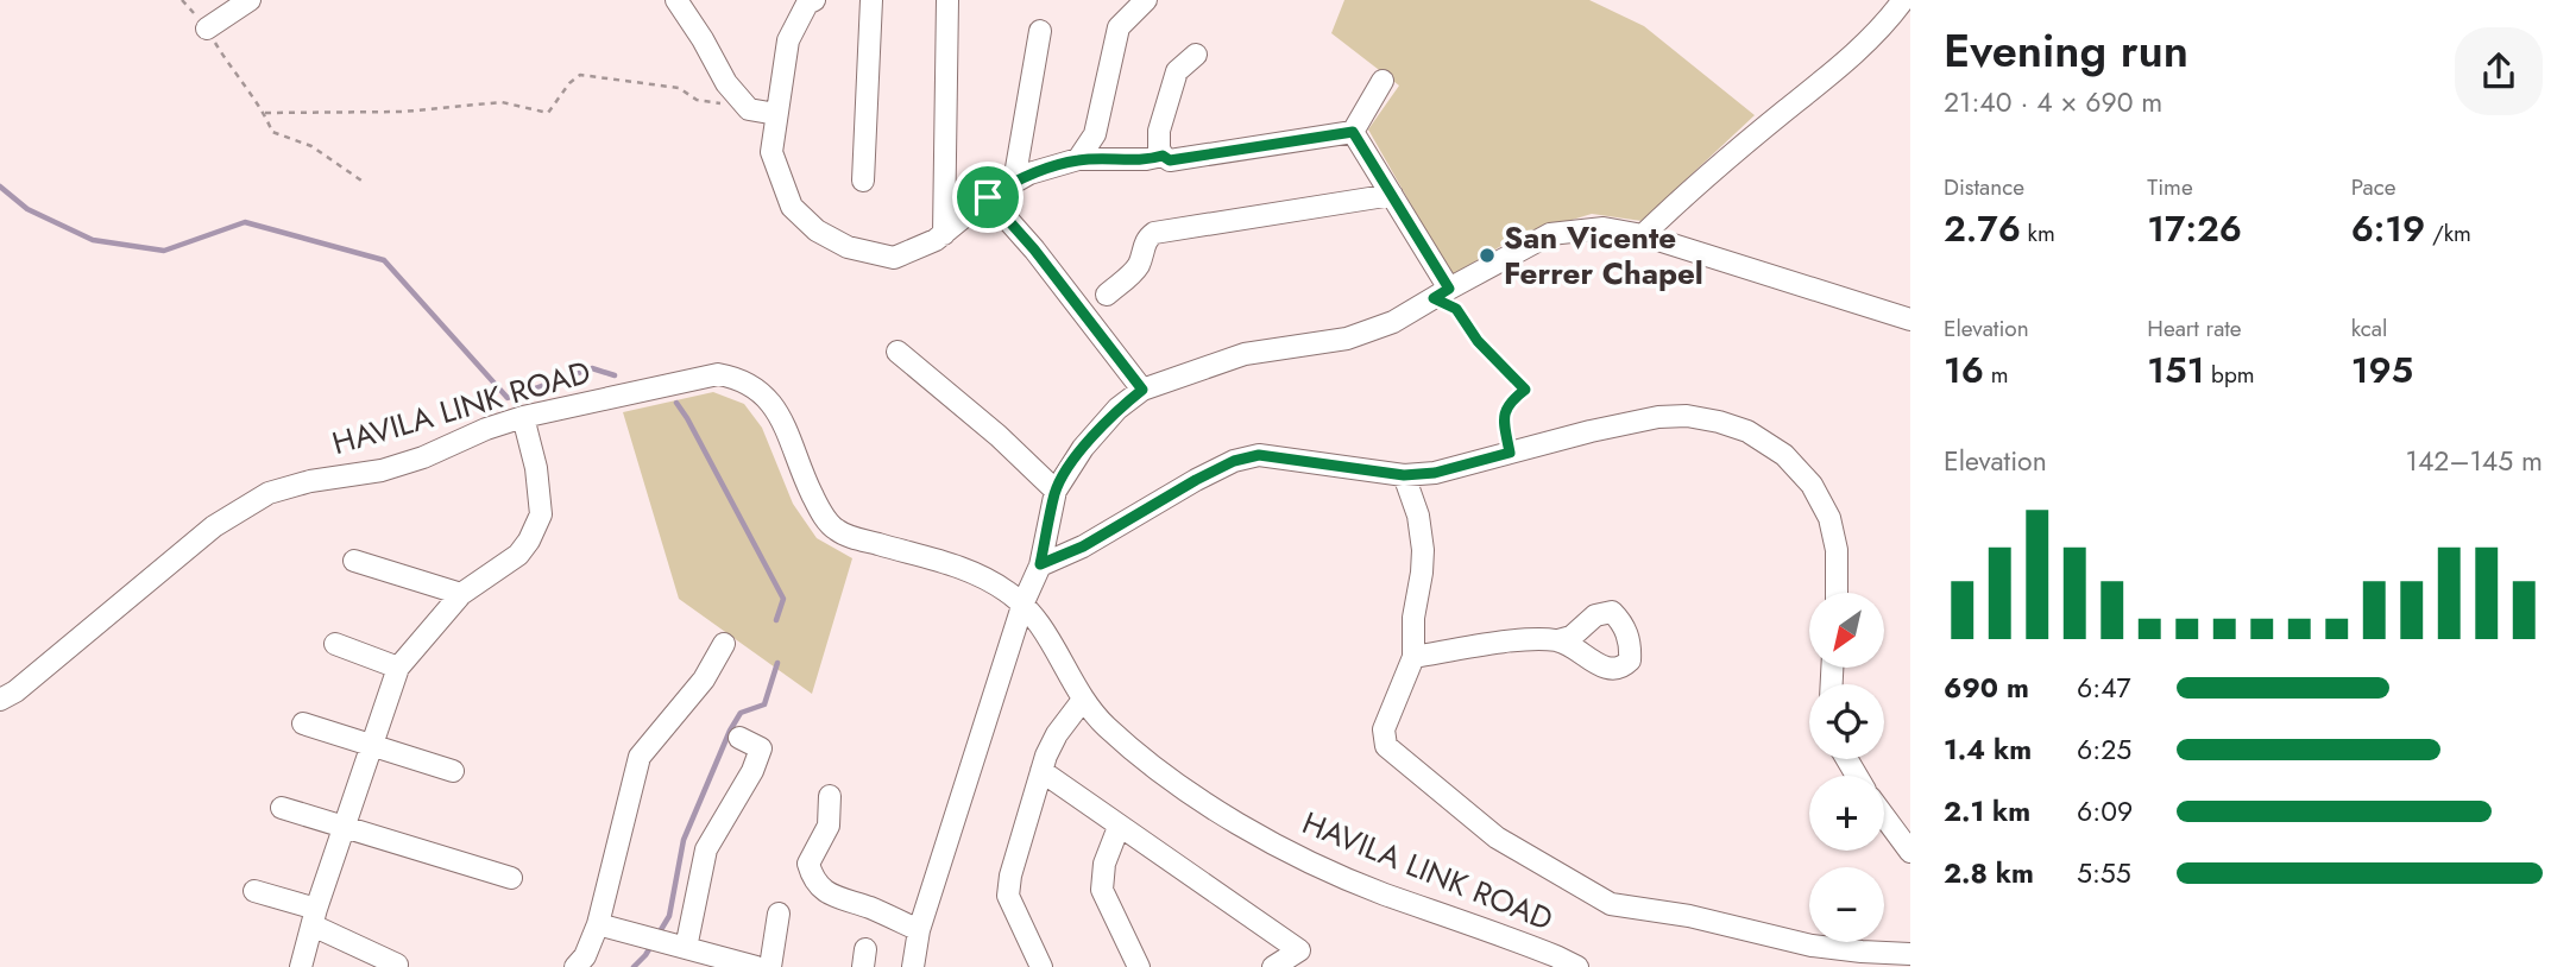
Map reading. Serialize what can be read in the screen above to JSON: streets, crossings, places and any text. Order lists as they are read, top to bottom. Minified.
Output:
{"streets":{"street":["HAVILA LINK ROAD"]},"places":["San Vicente Ferrer Chapel"],"north":"bottom left","page":{"heading":["Evening run","21:40 · 4 × 690 m"],"stats":[["Distance","2.76 km"],["Time","17:26"],["Pace","6:19 /km"],["Elevation","16 m"],["Heart rate","151 bpm"],["kcal","195"]],"chart":["Elevation","142–145 m"],"map_buttons":["+","−"],"list":[{"name":"690 m","note":"6:47"},{"name":"1.4 km","note":"6:25"},{"name":"2.1 km","note":"6:09"},{"name":"2.8 km","note":"5:55"}]}}
